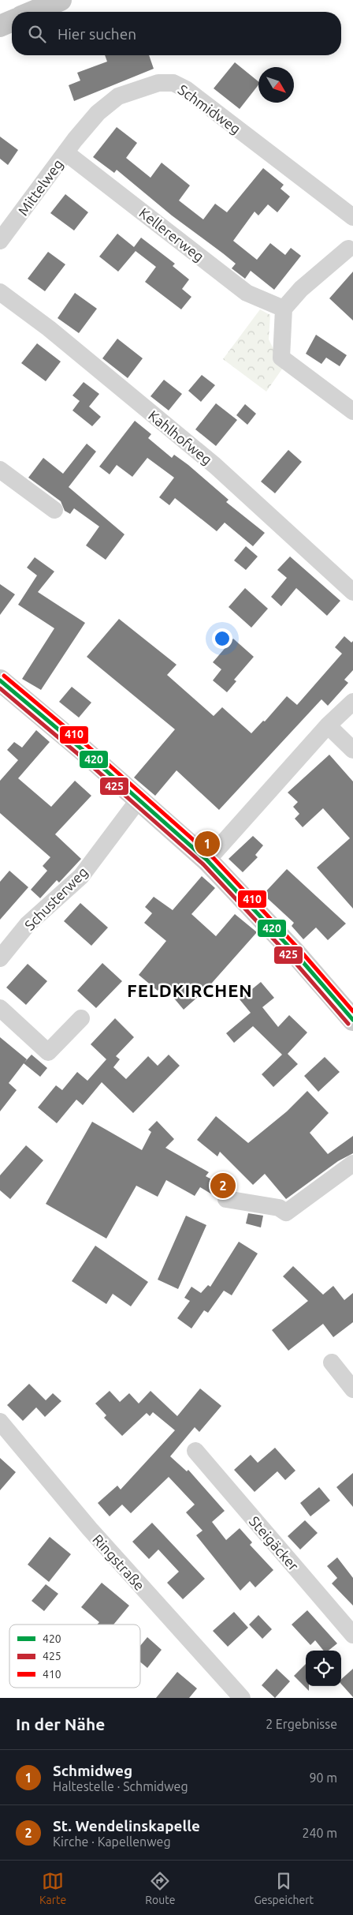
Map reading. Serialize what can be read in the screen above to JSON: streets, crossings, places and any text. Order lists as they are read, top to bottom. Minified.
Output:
{"streets":{"street":["Schmidweg","Mittelweg","Kellererweg","Kahlhofweg","Schusterweg","Steigäcker","Ringstraße"]},"crossings":[["Schmidweg","Mittelweg"],["Schmidweg","Kellererweg"],["Mittelweg","Kellererweg"]],"districts":["FELDKIRCHEN"],"lines":["transit line 410","transit line 420","transit line 425"],"legend":["420","425","410"],"north":"bottom right","page":{"search":"Hier suchen","pins":["1","2"],"heading":["In der Nähe","2 Ergebnisse"],"list":[{"mark":"1","name":"Schmidweg","note":"Haltestelle · Schmidweg","value":"90 m"},{"mark":"2","name":"St. Wendelinskapelle","note":"Kirche · Kapellenweg","value":"240 m"}],"nav":["Karte","Route","Gespeichert"]}}
